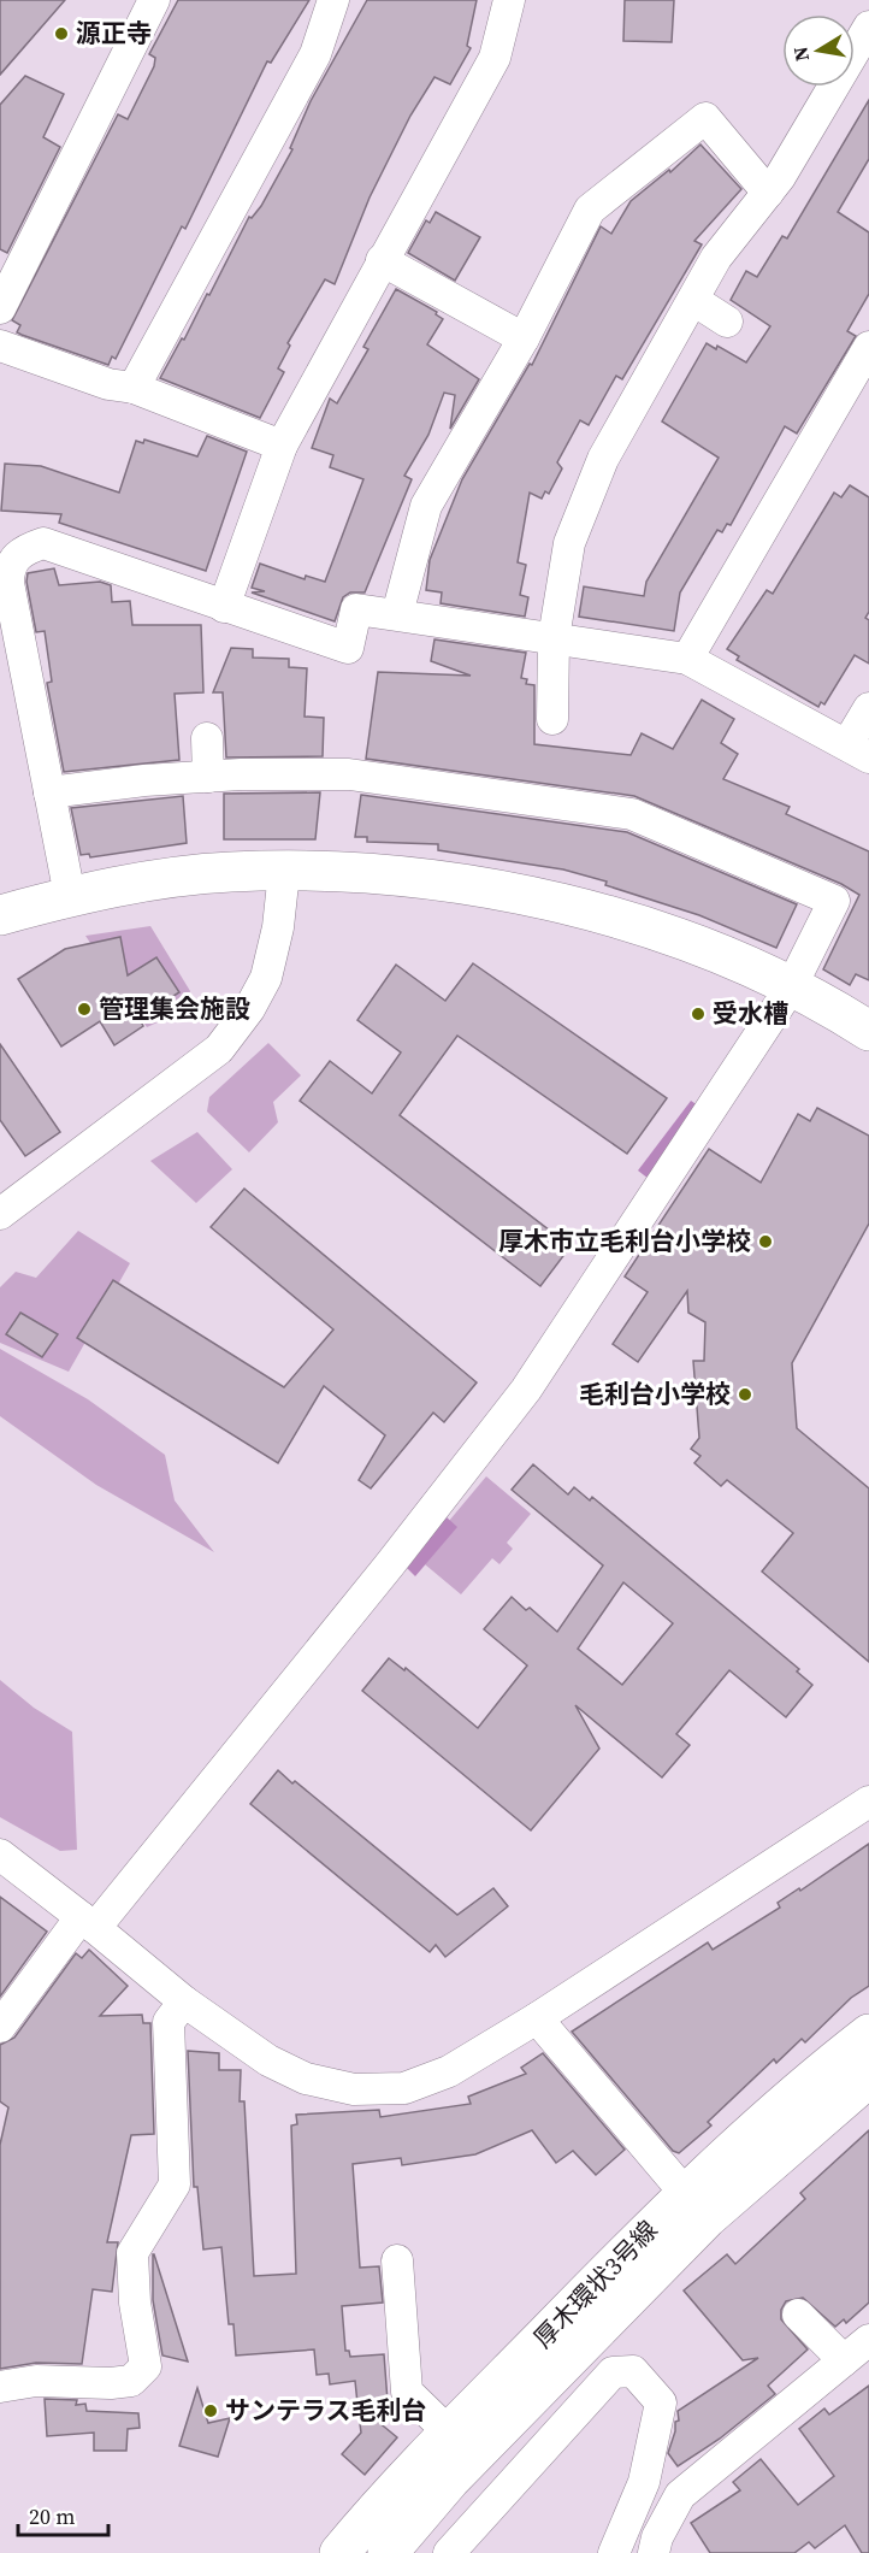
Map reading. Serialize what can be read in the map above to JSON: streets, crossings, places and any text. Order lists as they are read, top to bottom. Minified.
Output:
{"streets":{"street":["厚木環状3号線"]},"places":["源正寺","管理集会施設","受水槽","厚木市立毛利台小学校","毛利台小学校","サンテラス毛利台"],"scale_bar":"20 m","north":"left"}
